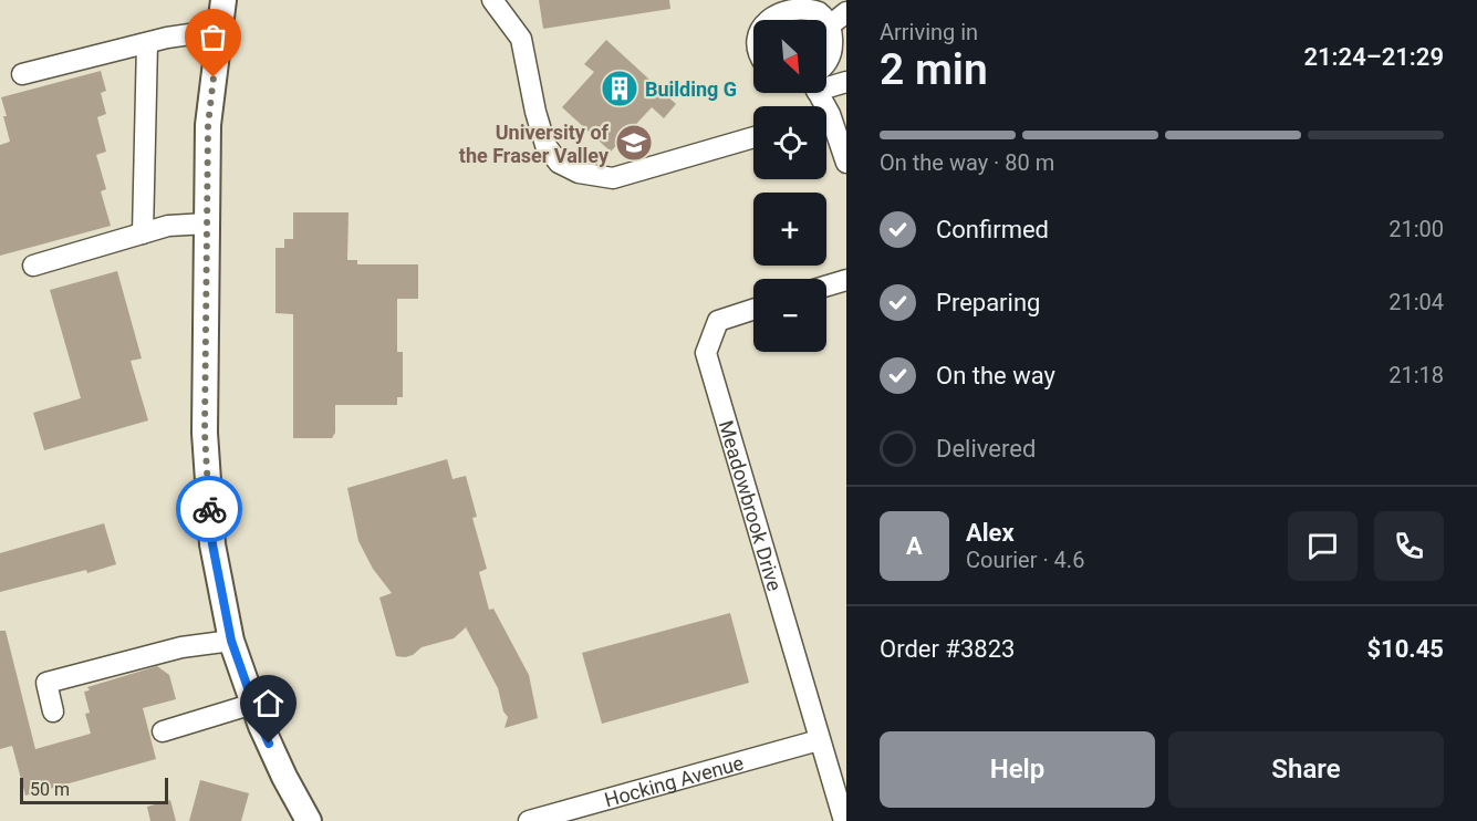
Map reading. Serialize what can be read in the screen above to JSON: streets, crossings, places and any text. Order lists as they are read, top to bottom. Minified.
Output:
{"streets":{"street":["Meadowbrook Drive","Hocking Avenue"]},"crossings":[["Meadowbrook Drive","Hocking Avenue"]],"places":{"building":["Building G"],"school or university":["University of the Fraser Valley"]},"scale_bar":"50 m","north":"bottom right","page":{"heading":["2 min","Arriving in","21:24–21:29"],"panel":["Alex","Courier · 4.6","Order #3823","$10.45"],"map_buttons":["+","−"],"bar":"On the way · 80 m","list":[["Confirmed","21:00"],["Preparing","21:04"],["On the way","21:18"],"Delivered"],"round":"A","buttons":["Help","Share"],"scale":"50 m"}}
